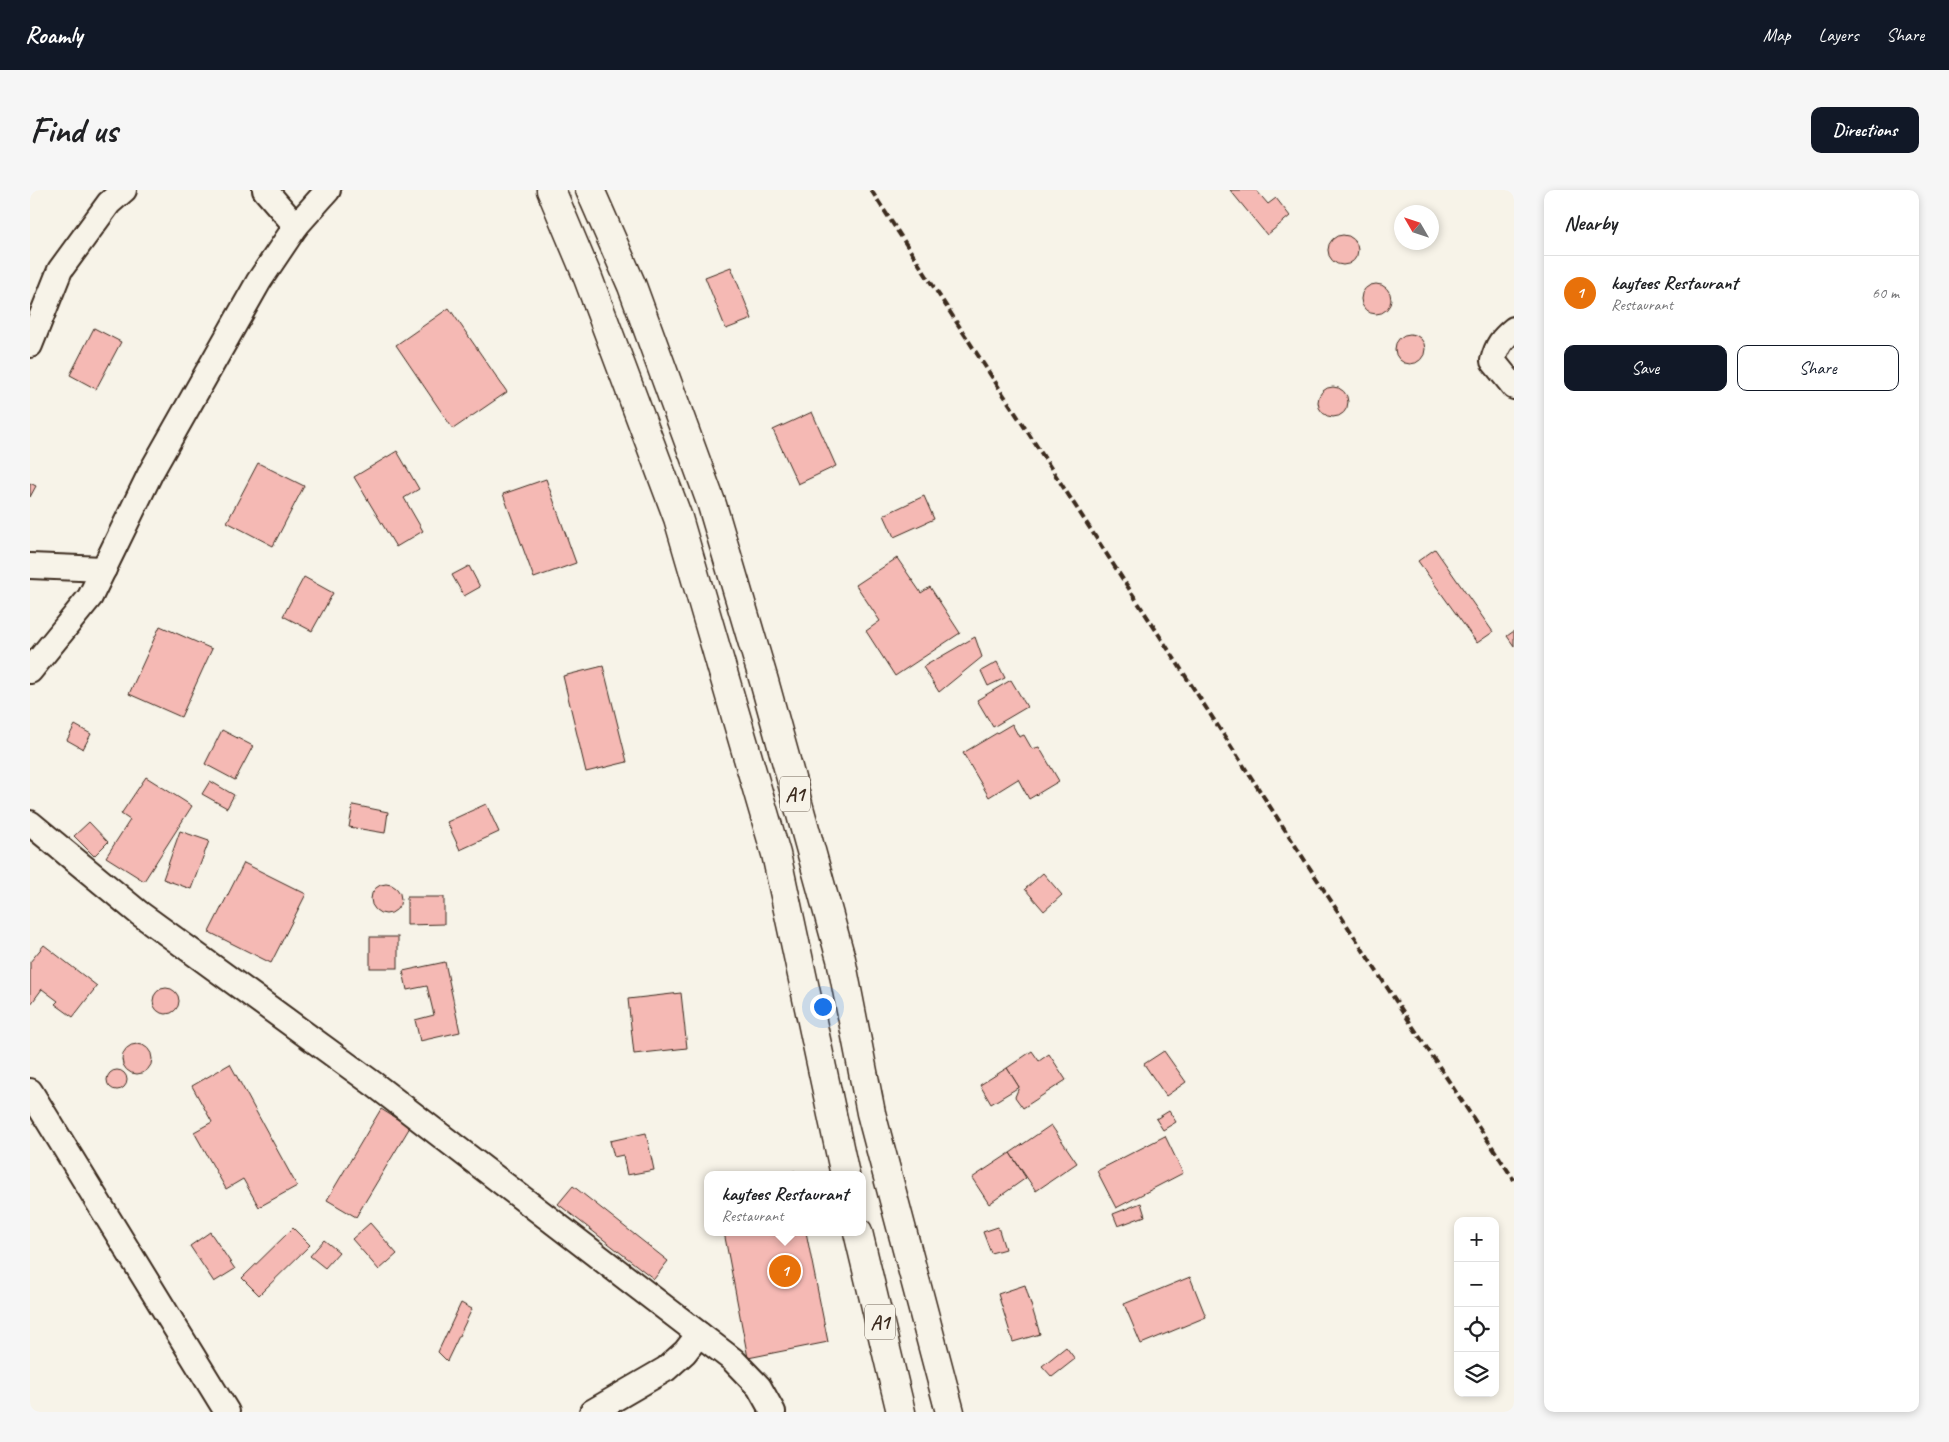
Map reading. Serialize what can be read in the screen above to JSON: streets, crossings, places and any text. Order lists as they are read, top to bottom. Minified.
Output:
{"streets":{"highway":["A1"]},"north":"top left","page":{"header":"Roamly","nav":["Map","Layers","Share"],"buttons":["Directions",["Save","Share"]],"title":"Find us","heading":"Nearby","list":[{"mark":"1","name":"kaytees Restaurant","note":"Restaurant","value":"60 m"}],"popup":["kaytees Restaurant","Restaurant"],"map_buttons":["+","−"],"pins":"1"}}
